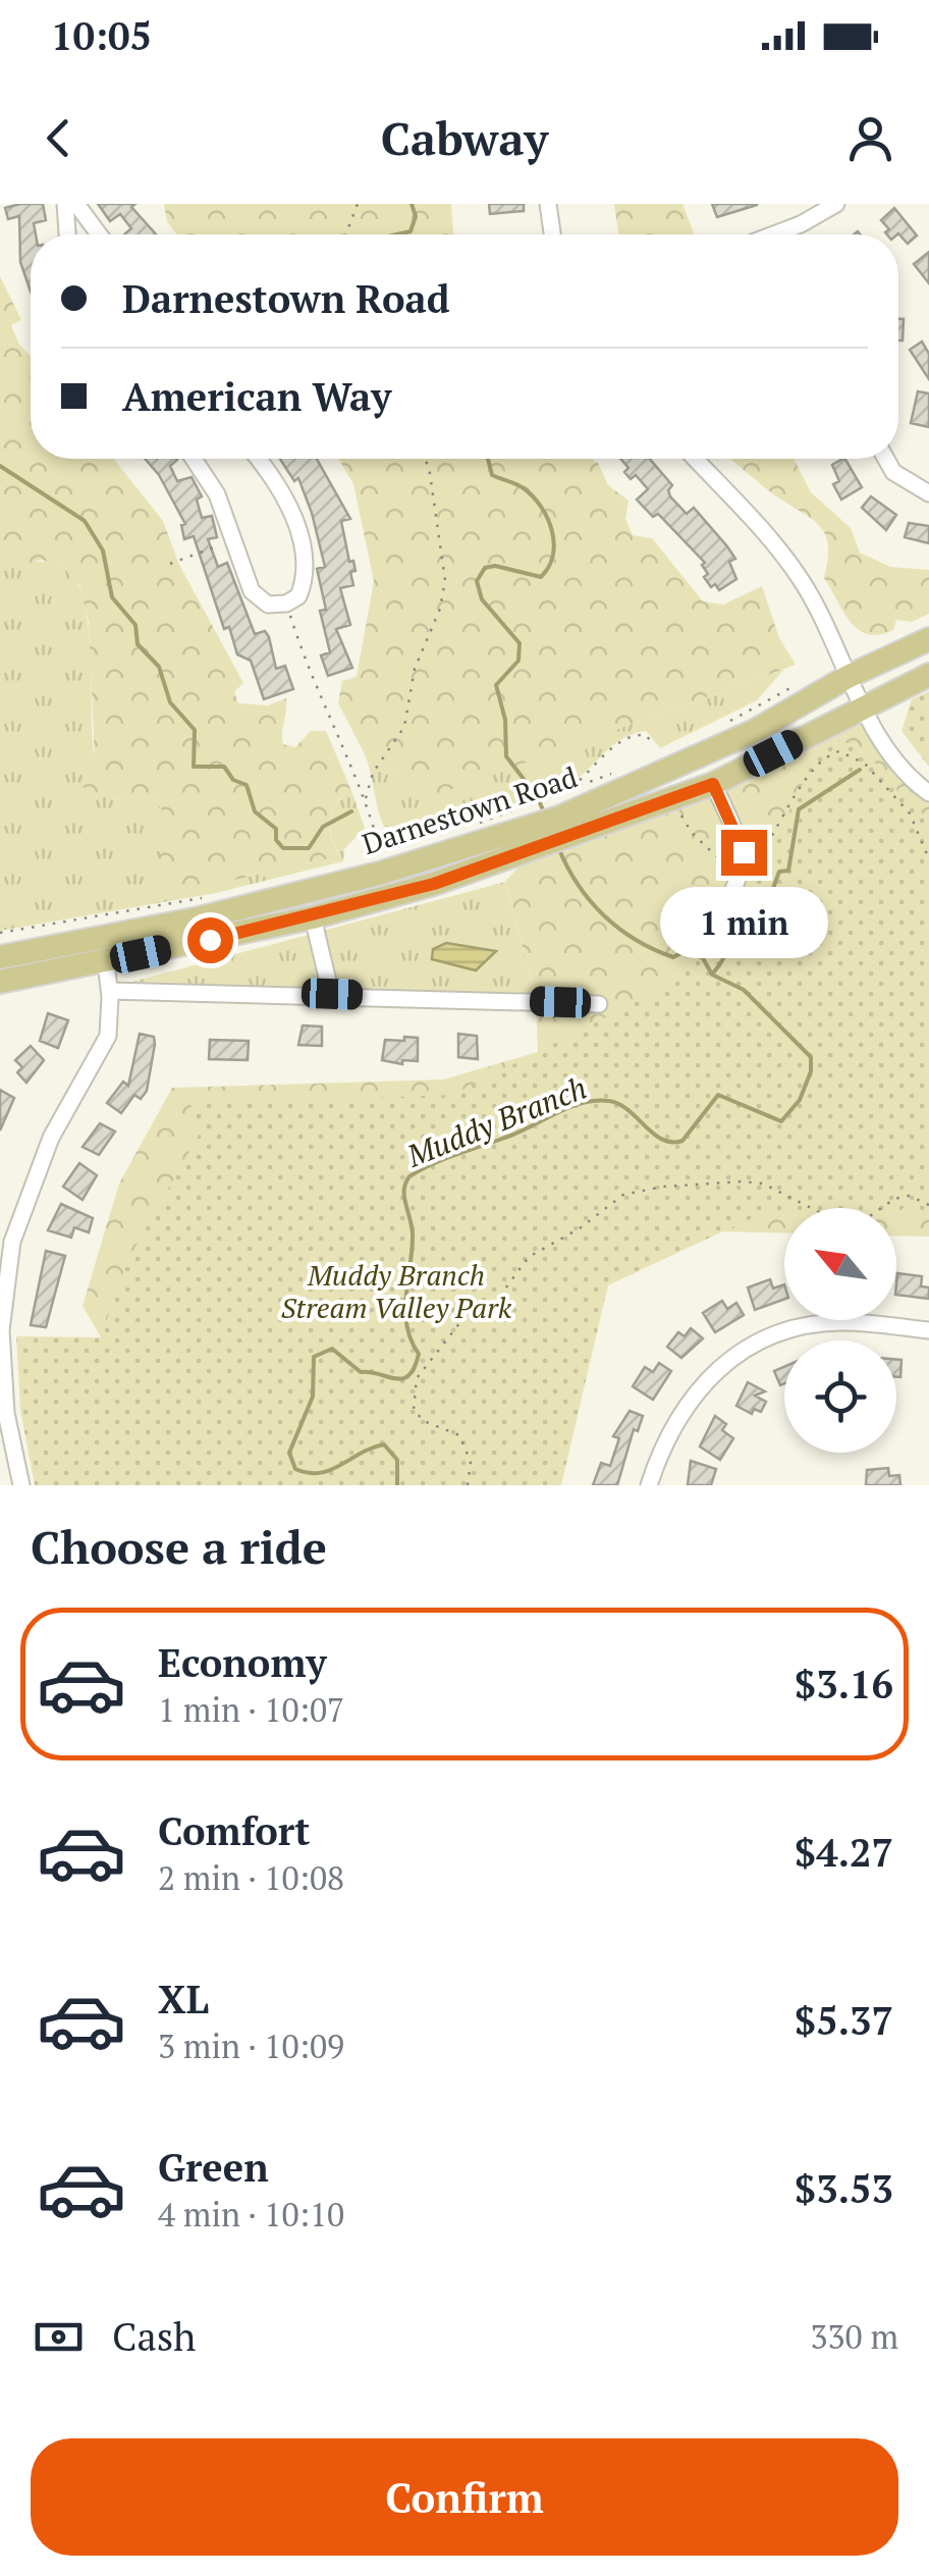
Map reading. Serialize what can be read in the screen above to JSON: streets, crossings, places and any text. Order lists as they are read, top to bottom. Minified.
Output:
{"streets":{"main road":["Darnestown Road"]},"water":["Muddy Branch"],"parks":["Muddy Branch Stream Valley Park"],"north":"top left","page":{"status":"10:05","header":"Cabway","banner":["Darnestown Road","American Way"],"bubble":"1 min","heading":"Choose a ride","list":[{"name":"Economy","note":"1 min · 10:07","value":"$3.16"},{"name":"Comfort","note":"2 min · 10:08","value":"$4.27"},{"name":"XL","note":"3 min · 10:09","value":"$5.37"},{"name":"Green","note":"4 min · 10:10","value":"$3.53"}],"pay":["Cash","330 m"],"buttons":"Confirm"}}
